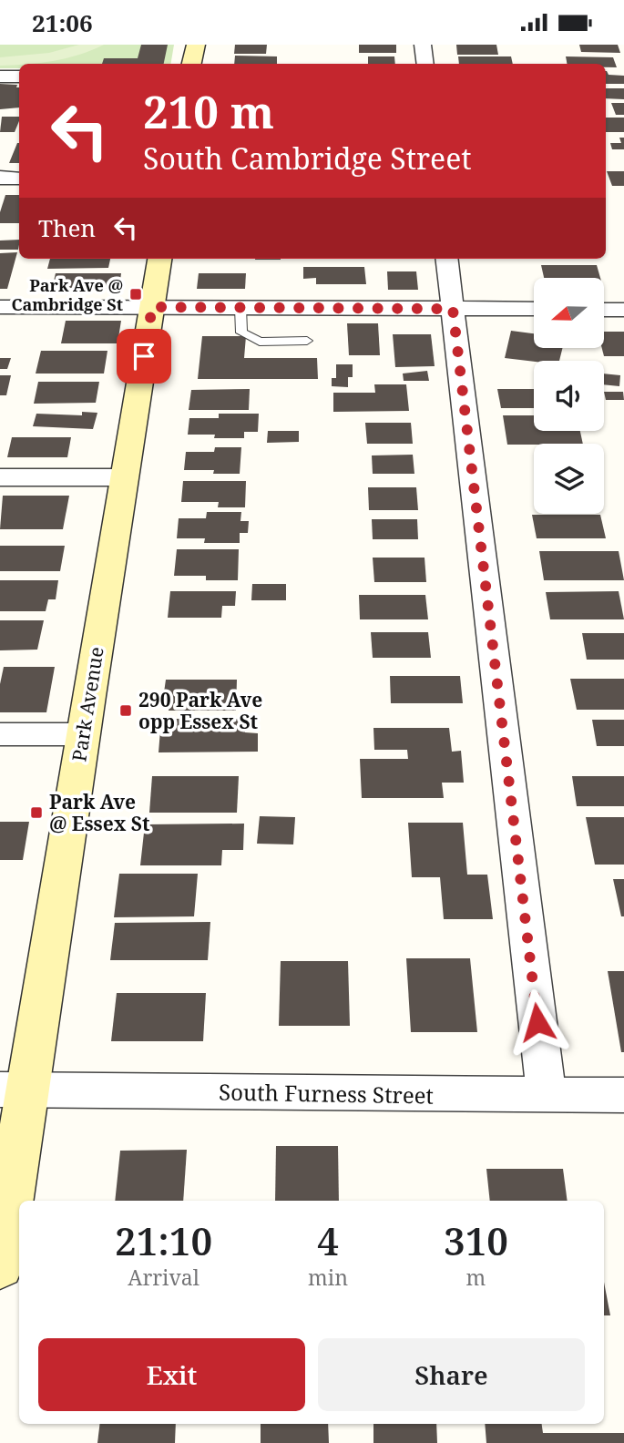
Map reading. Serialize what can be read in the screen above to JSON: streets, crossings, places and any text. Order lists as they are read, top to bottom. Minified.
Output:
{"streets":{"main road":["Park Avenue"],"street":["South Furness Street"]},"crossings":[["Park Avenue","South Furness Street"]],"places":{"transit":["Park Ave @ Cambridge St","290 Park Ave opp Essex St","Park Ave @ Essex St"]},"north":"left","page":{"status":"21:06","turn":["210 m","South Cambridge Street"],"then":"Then","eta":["21:10","Arrival","4","min","310","m"],"buttons":["Exit","Share"]}}
